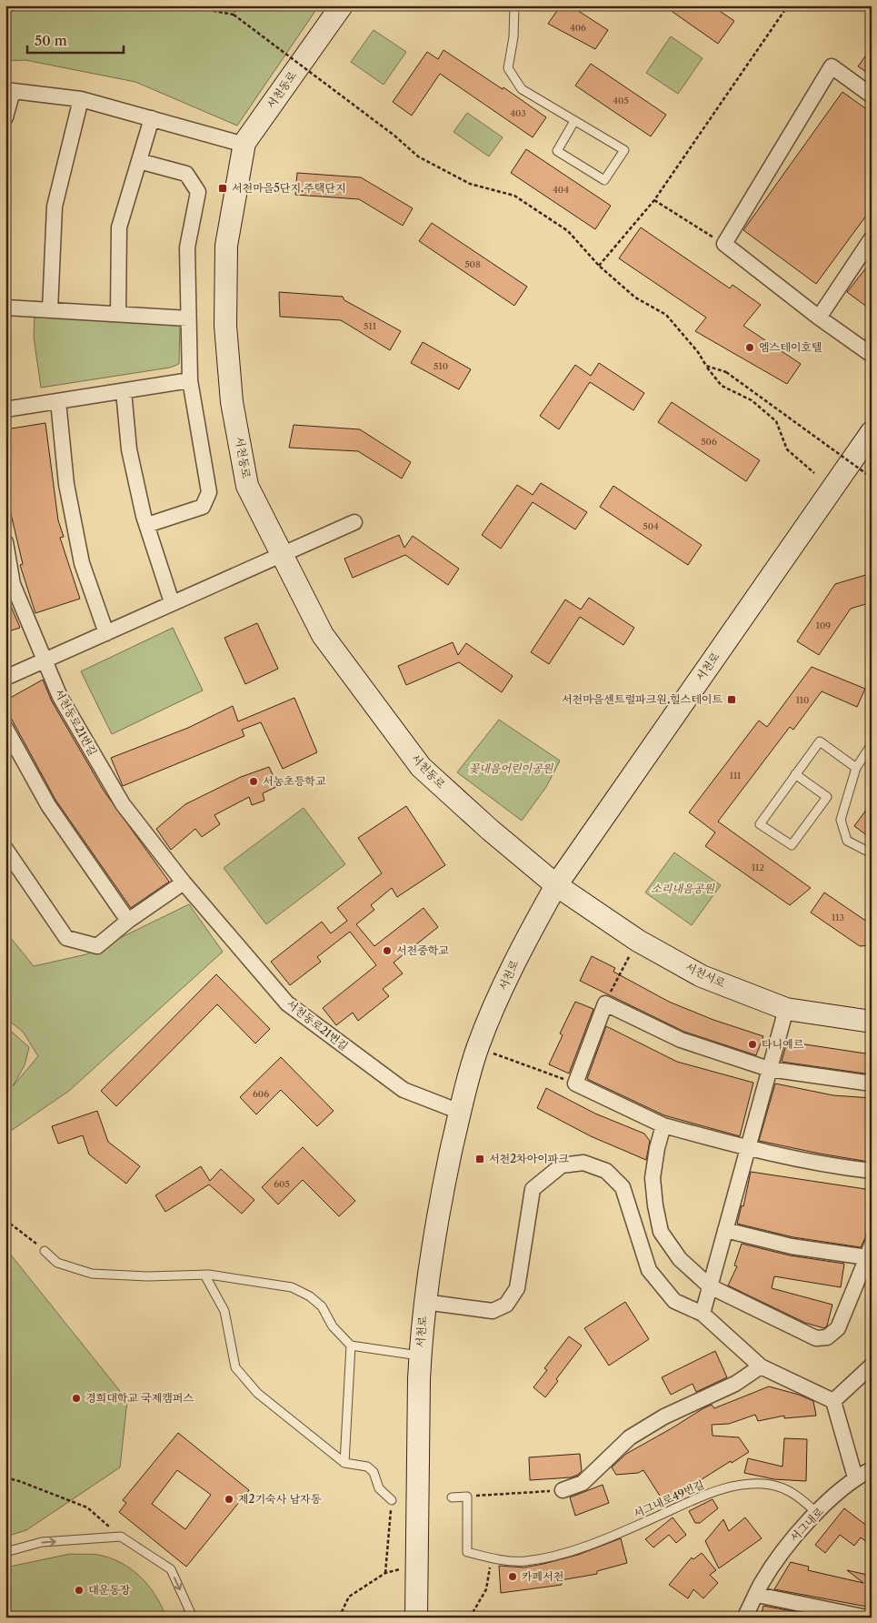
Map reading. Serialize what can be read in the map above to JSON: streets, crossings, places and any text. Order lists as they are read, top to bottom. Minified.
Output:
{"streets":{"street":["서천동로","서천로","서천동로21번길","서천서로","서그내로"],"lane":["서그내로49번길"]},"crossings":[["서천동로","서천로"],["서천동로","서천서로"],["서천로","서천동로21번길"],["서천로","서천서로"],["서그내로49번길","서그내로"]],"parks":["꽃내음어린이공원","소리내음공원"],"places":{"transit":["서천마을5단지.주택단지","서천마을센트럴파크원.힐스테이트","서천2차아이파크"],"other":["엠스테이호텔","서농초등학교","서천중학교","타니예르","경희대학교 국제캠퍼스","제2기숙사 남자동","카페서천","대운동장"]},"house_numbers":["406","405","403","404","508","511","510","506","504","109","110","111","112","113","606","605"],"scale_bar":"50 m"}
